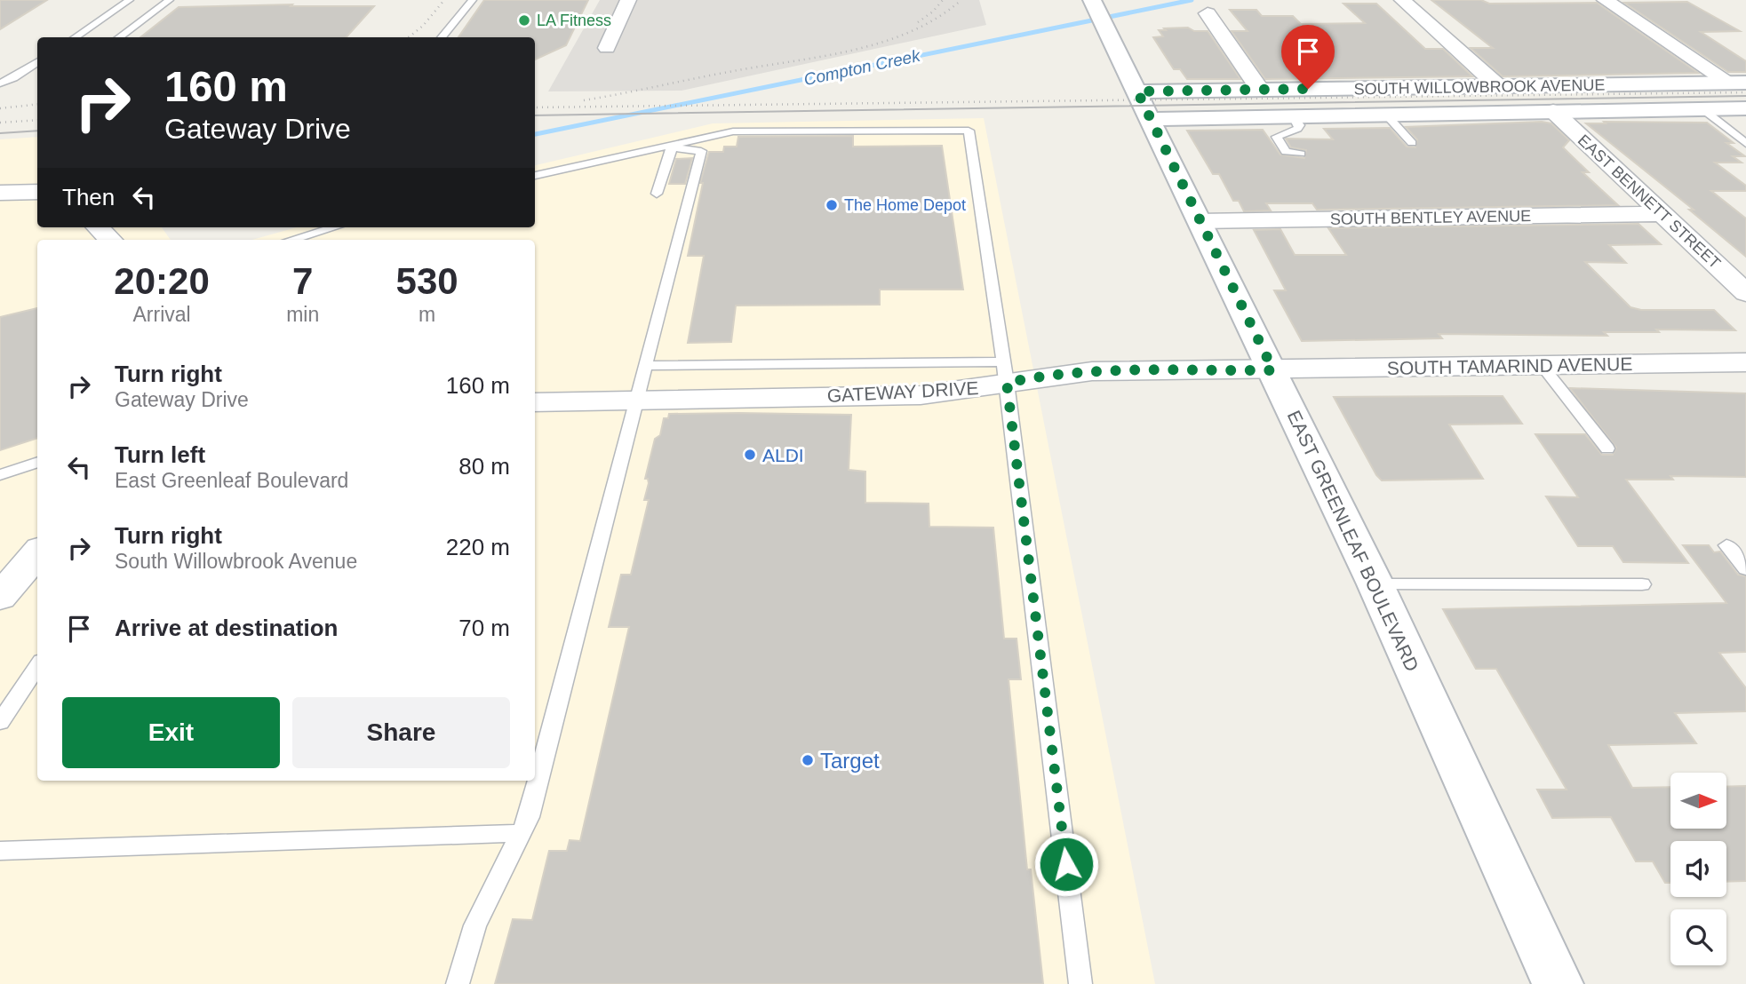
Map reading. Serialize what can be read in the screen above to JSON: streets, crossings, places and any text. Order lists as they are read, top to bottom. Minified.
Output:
{"streets":{"street":["SOUTH WILLOWBROOK AVENUE","EAST BENNETT STREET","SOUTH BENTLEY AVENUE","SOUTH TAMARIND AVENUE","GATEWAY DRIVE","EAST GREENLEAF BOULEVARD"]},"crossings":[["SOUTH WILLOWBROOK AVENUE","EAST BENNETT STREET"],["SOUTH WILLOWBROOK AVENUE","EAST GREENLEAF BOULEVARD"],["EAST BENNETT STREET","SOUTH BENTLEY AVENUE"],["SOUTH BENTLEY AVENUE","EAST GREENLEAF BOULEVARD"],["SOUTH TAMARIND AVENUE","GATEWAY DRIVE"],["SOUTH TAMARIND AVENUE","EAST GREENLEAF BOULEVARD"],["GATEWAY DRIVE","EAST GREENLEAF BOULEVARD"]],"water":["Compton Creek"],"places":["LA Fitness","The Home Depot","ALDI","Target"],"north":"right","page":{"turn":["160 m","Gateway Drive"],"then":"Then","eta":["20:20","Arrival","7","min","530","m"],"list":[{"name":"Turn right","note":"Gateway Drive","value":"160 m"},{"name":"Turn left","note":"East Greenleaf Boulevard","value":"80 m"},{"name":"Turn right","note":"South Willowbrook Avenue","value":"220 m"},{"name":"Arrive at destination","value":"70 m"}],"buttons":["Exit","Share"]}}
